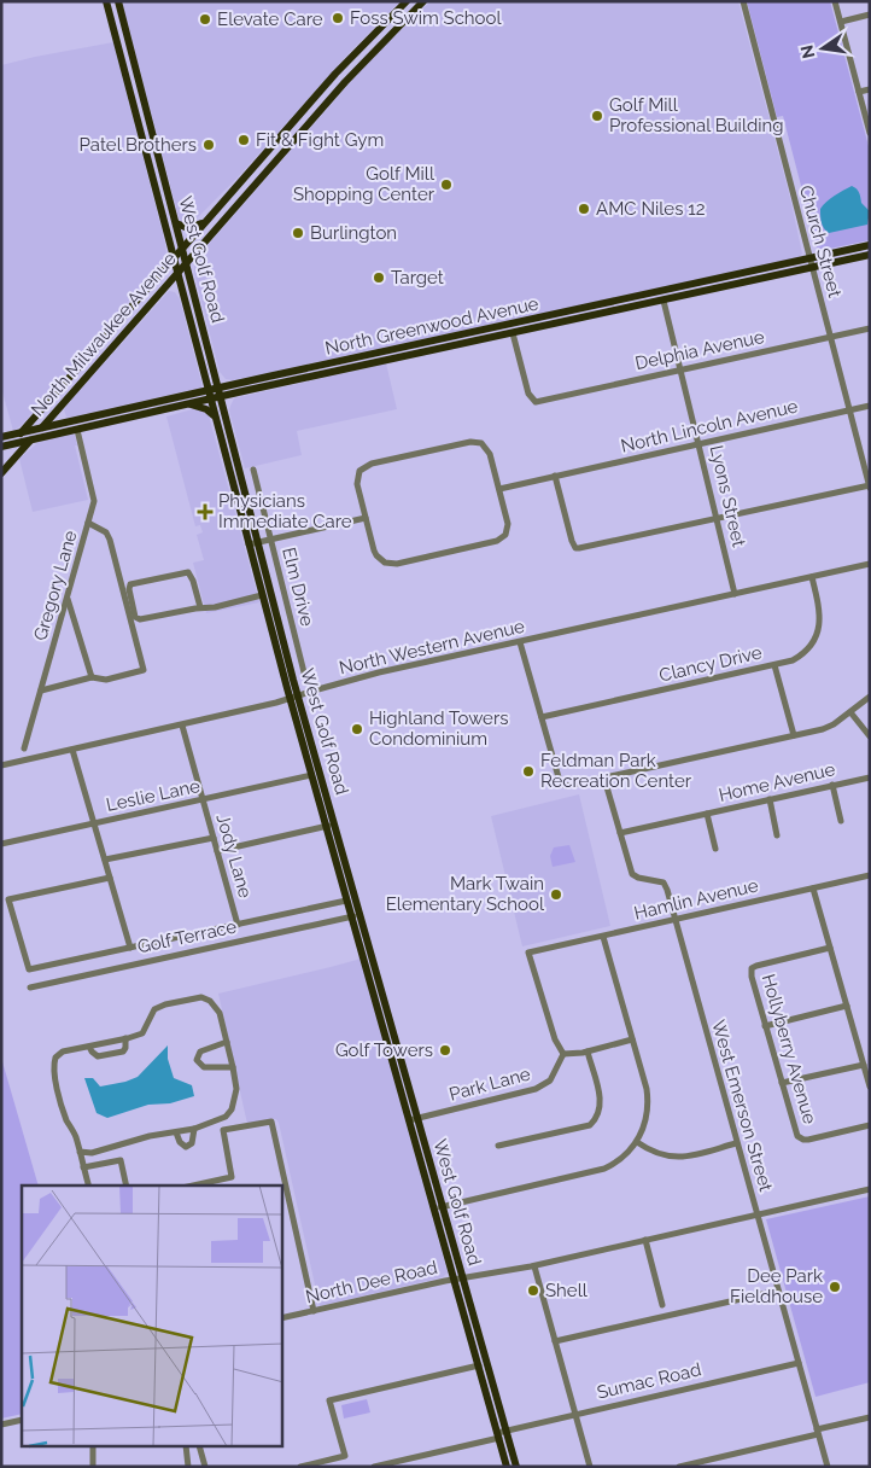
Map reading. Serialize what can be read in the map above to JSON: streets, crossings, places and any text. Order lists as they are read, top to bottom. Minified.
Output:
{"streets":{"main road":["West Golf Road","North Greenwood Avenue","North Milwaukee Avenue"],"street":["Church Street","Delphia Avenue","North Lincoln Avenue","Lyons Street","Gregory Lane","Elm Drive","North Western Avenue","Clancy Drive","Home Avenue","Leslie Lane","Jody Lane","Hamlin Avenue","Golf Terrace","Hollyberry Avenue","Park Lane","West Emerson Street","North Dee Road","Sumac Road"]},"crossings":[["Church Street","North Greenwood Avenue"],["Church Street","Delphia Avenue"],["Church Street","North Lincoln Avenue"],["West Golf Road","North Greenwood Avenue"],["West Golf Road","North Milwaukee Avenue"],["West Golf Road","North Western Avenue"],["West Golf Road","Leslie Lane"],["West Golf Road","Golf Terrace"],["West Golf Road","Park Lane"],["West Golf Road","North Dee Road"],["West Golf Road","Sumac Road"],["North Greenwood Avenue","North Milwaukee Avenue"],["North Greenwood Avenue","Delphia Avenue"],["North Greenwood Avenue","Lyons Street"],["North Greenwood Avenue","Gregory Lane"],["Delphia Avenue","Lyons Street"],["North Lincoln Avenue","Lyons Street"],["Lyons Street","North Western Avenue"],["North Western Avenue","Clancy Drive"],["North Western Avenue","Jody Lane"],["Home Avenue","West Emerson Street"],["Leslie Lane","Jody Lane"],["Hamlin Avenue","Park Lane"],["Hamlin Avenue","West Emerson Street"],["West Emerson Street","North Dee Road"],["West Emerson Street","Sumac Road"]],"places":{"other":["Foss Swim School","Elevate Care","Golf Mill Professional Building","Fit & Fight Gym","Patel Brothers","Golf Mill Shopping Center","AMC Niles 12","Burlington","Target","Highland Towers Condominium","Feldman Park Recreation Center","Mark Twain Elementary School","Golf Towers","Dee Park Fieldhouse","Shell"],"health":["Physicians Immediate Care"]},"north":"left"}
